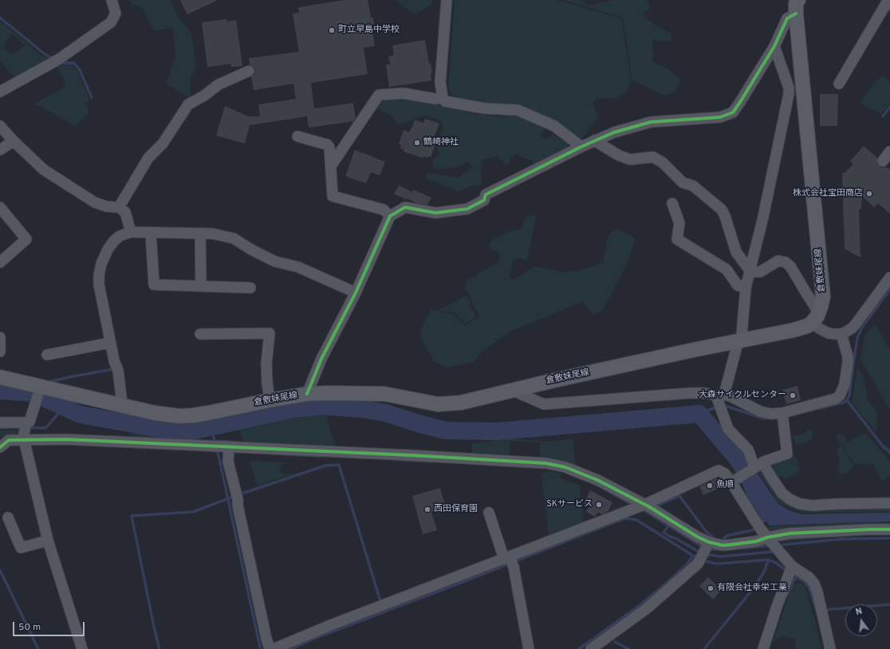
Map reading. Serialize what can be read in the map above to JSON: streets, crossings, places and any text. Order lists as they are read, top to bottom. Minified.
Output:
{"streets":{"main road":["倉敷妹尾線"]},"places":["町立早島中学校","鶴崎神社","株式会社宝田商店","大森サイクルセンター","魚順","SKサービス","西田保育園","有限会社幸栄工業"],"scale_bar":"50 m","north":"top"}
